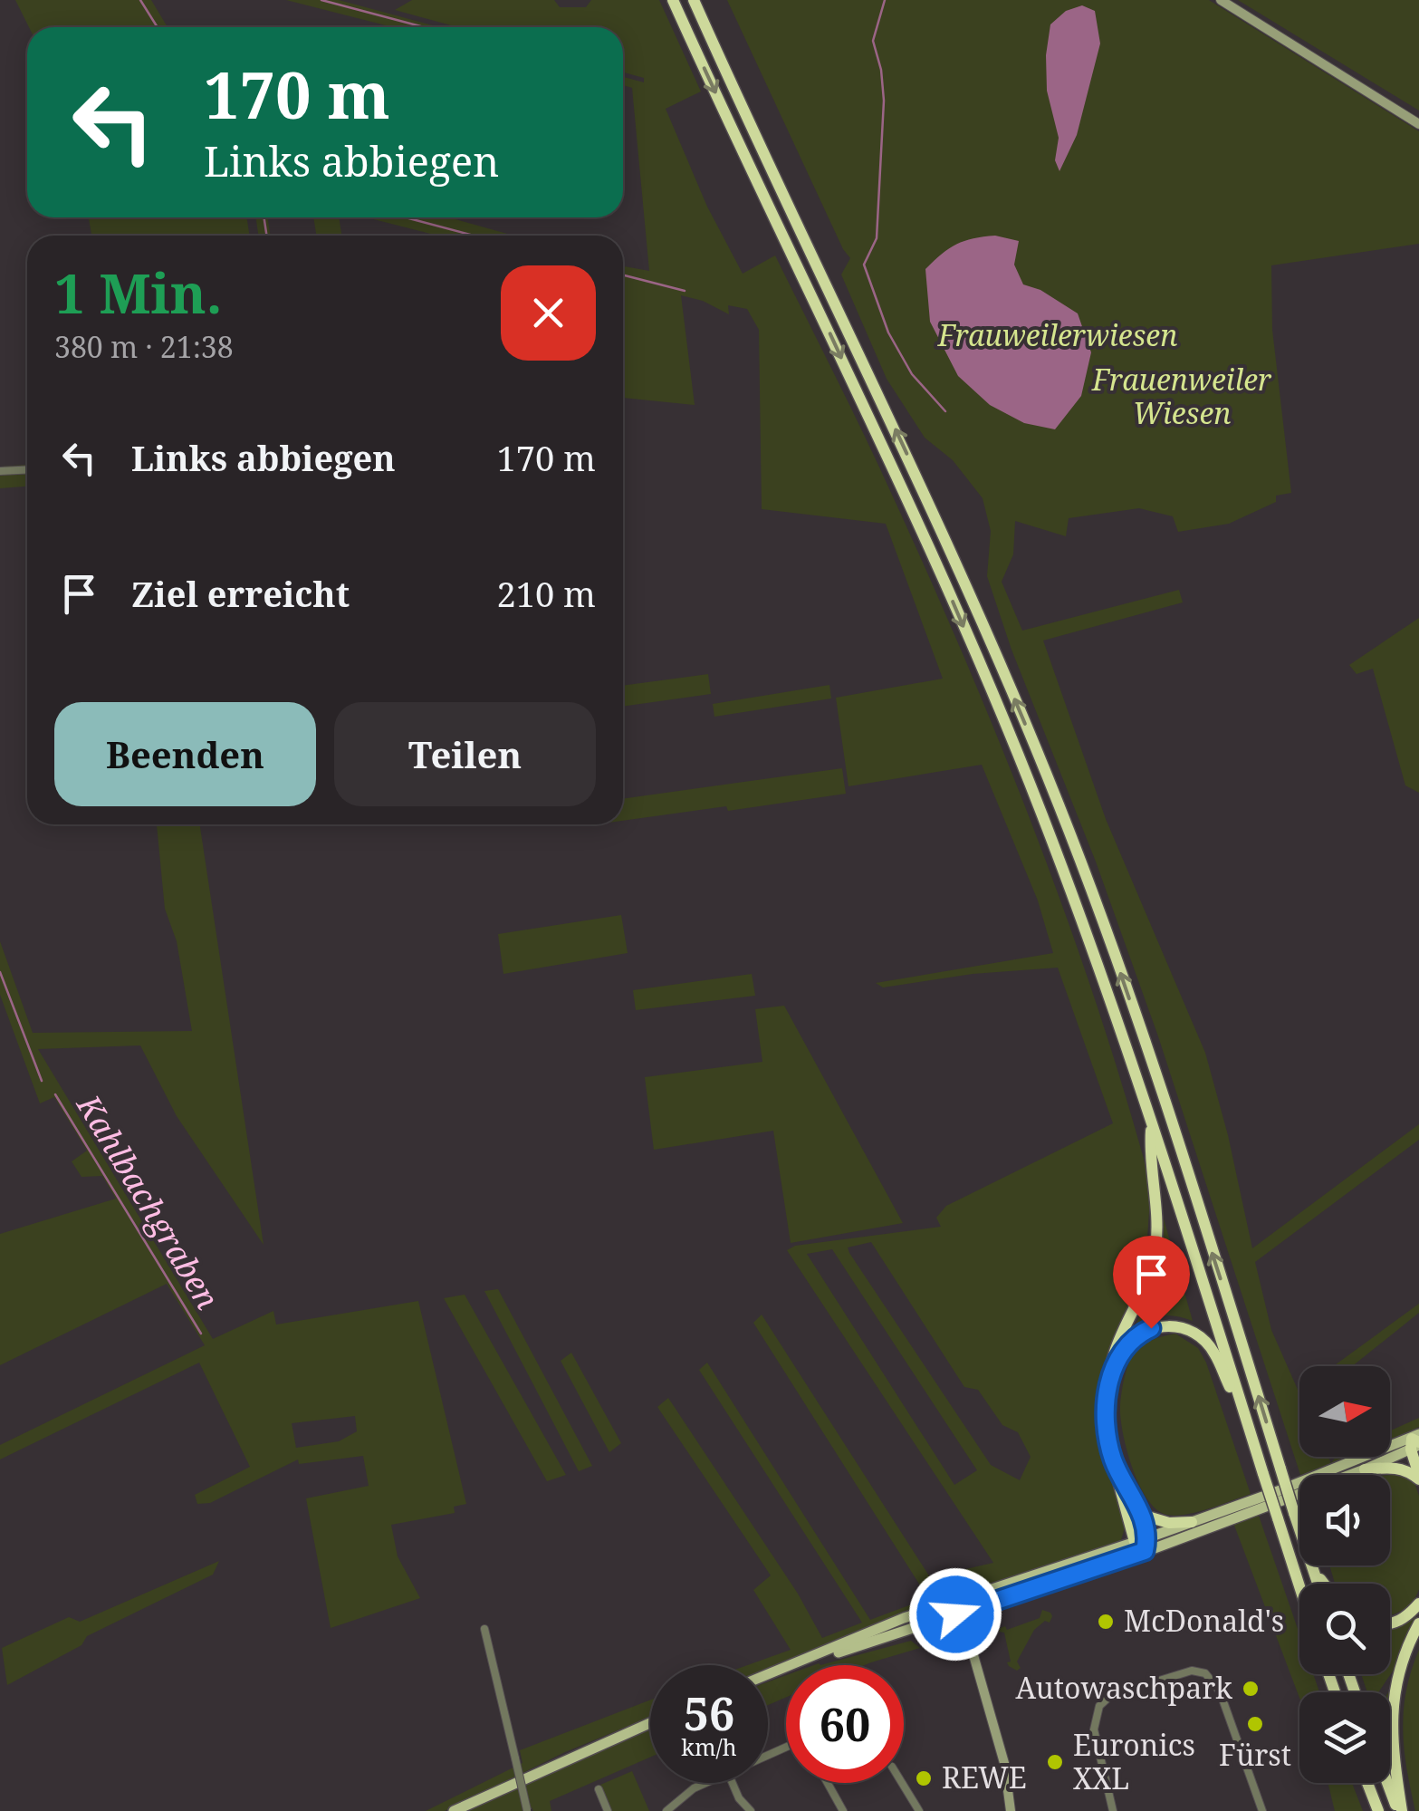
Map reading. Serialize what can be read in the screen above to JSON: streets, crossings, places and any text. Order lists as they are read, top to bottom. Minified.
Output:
{"water":["Kahlbachgraben"],"parks":["Frauweilerwiesen","Frauenweiler Wiesen"],"places":["McDonald's","Autowaschpark","Fürst","Euronics XXL","REWE"],"north":"right","page":{"turn":["170 m","Links abbiegen"],"heading":["1 Min.","380 m · 21:38"],"list":[{"name":"Links abbiegen","value":"170 m"},{"name":"Ziel erreicht","value":"210 m"}],"buttons":["Beenden","Teilen"],"speed":"56 km/h","limit":"60"}}
